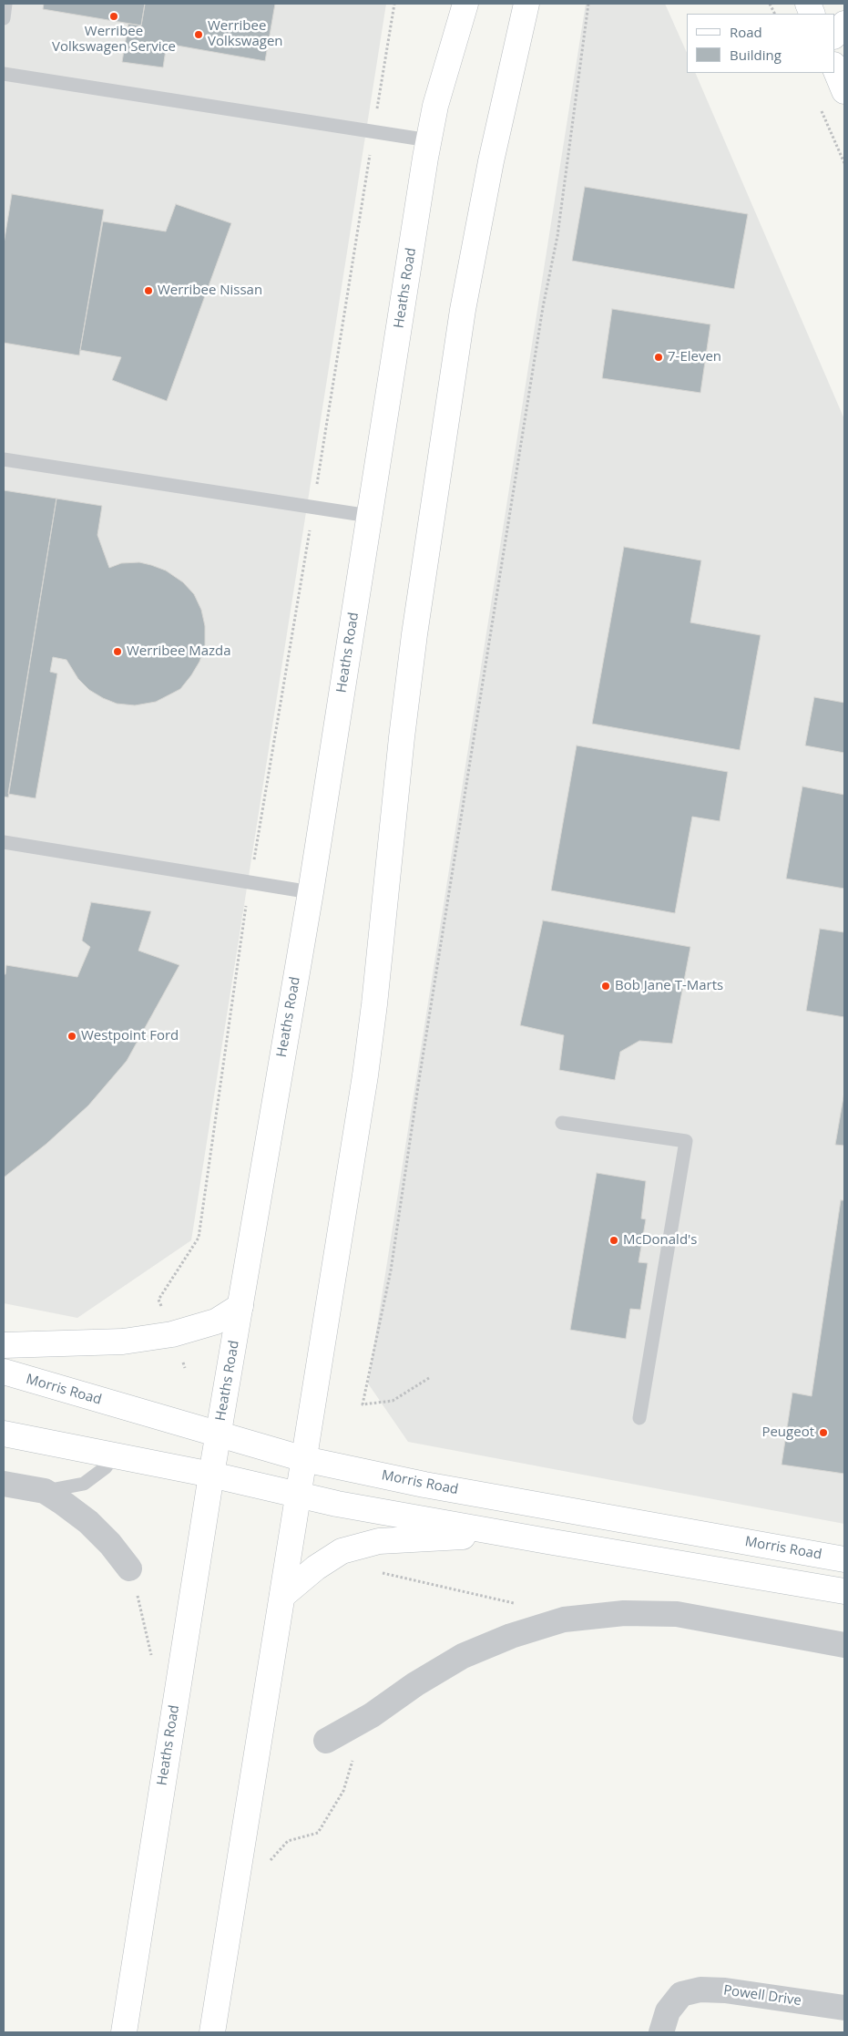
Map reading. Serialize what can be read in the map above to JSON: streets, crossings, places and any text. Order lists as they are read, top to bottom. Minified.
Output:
{"streets":{"main road":["Heaths Road","Morris Road"],"street":["Powell Drive"]},"crossings":[["Heaths Road","Morris Road"]],"places":["Werribee Volkswagen Service","Werribee Volkswagen","Werribee Nissan","7-Eleven","Werribee Mazda","Bob Jane T-Marts","Westpoint Ford","McDonald's","Peugeot"],"legend":["Road","Building"]}
